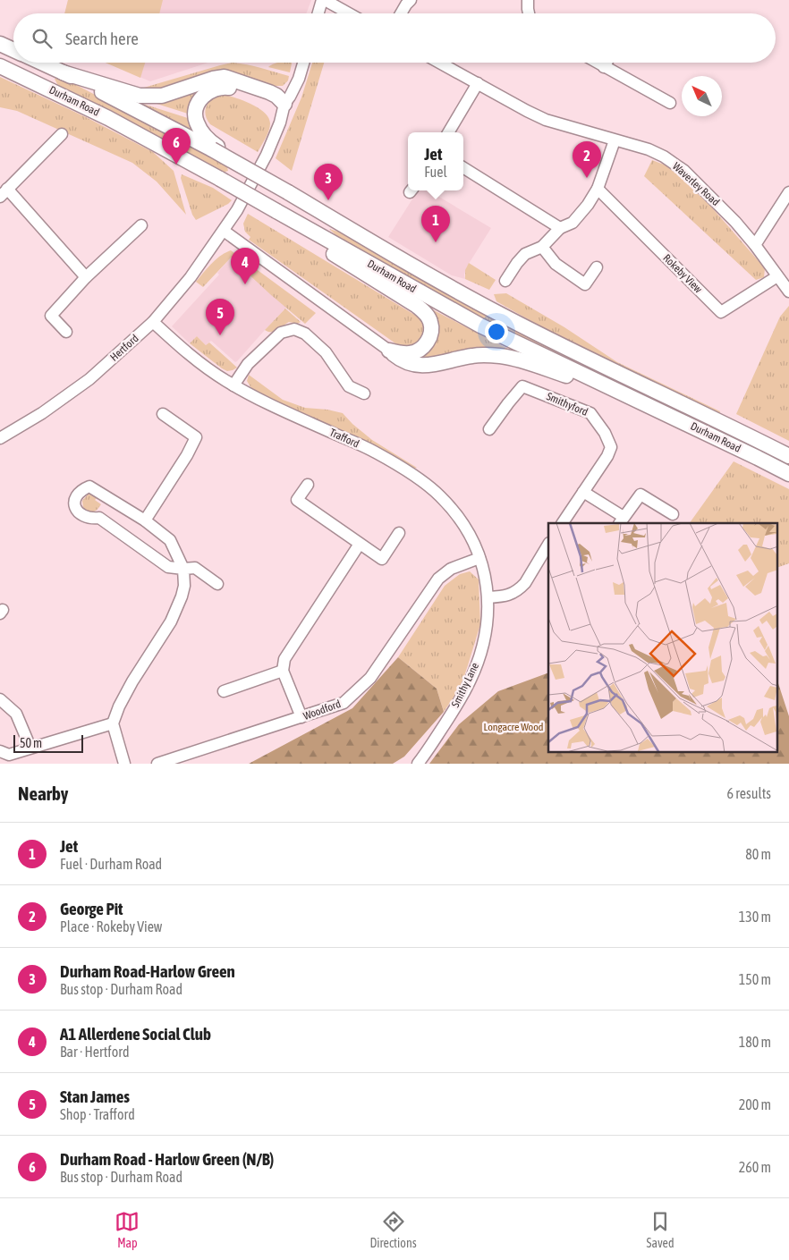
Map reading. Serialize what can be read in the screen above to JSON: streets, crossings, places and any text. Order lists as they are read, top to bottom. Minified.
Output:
{"streets":{"main road":["Durham Road"],"street":["Waverley Road","Rokeby View","Hertford","Smithyford","Trafford","Smithy Lane","Woodford"]},"crossings":[["Waverley Road","Rokeby View"],["Hertford","Trafford"],["Trafford","Smithy Lane"],["Trafford","Woodford"]],"parks":["Longacre Wood"],"scale_bar":"50 m","north":"top left","page":{"search":"Search here","pins":["6","2","3","1","4","5"],"popup":["Jet","Fuel"],"scale":"50 m","heading":["Nearby","6 results"],"list":[{"mark":"1","name":"Jet","note":"Fuel · Durham Road","value":"80 m"},{"mark":"2","name":"George Pit","note":"Place · Rokeby View","value":"130 m"},{"mark":"3","name":"Durham Road-Harlow Green","note":"Bus stop · Durham Road","value":"150 m"},{"mark":"4","name":"A1 Allerdene Social Club","note":"Bar · Hertford","value":"180 m"},{"mark":"5","name":"Stan James","note":"Shop · Trafford","value":"200 m"},{"mark":"6","name":"Durham Road - Harlow Green (N/B)","note":"Bus stop · Durham Road","value":"260 m"}],"nav":["Map","Directions","Saved"]}}
